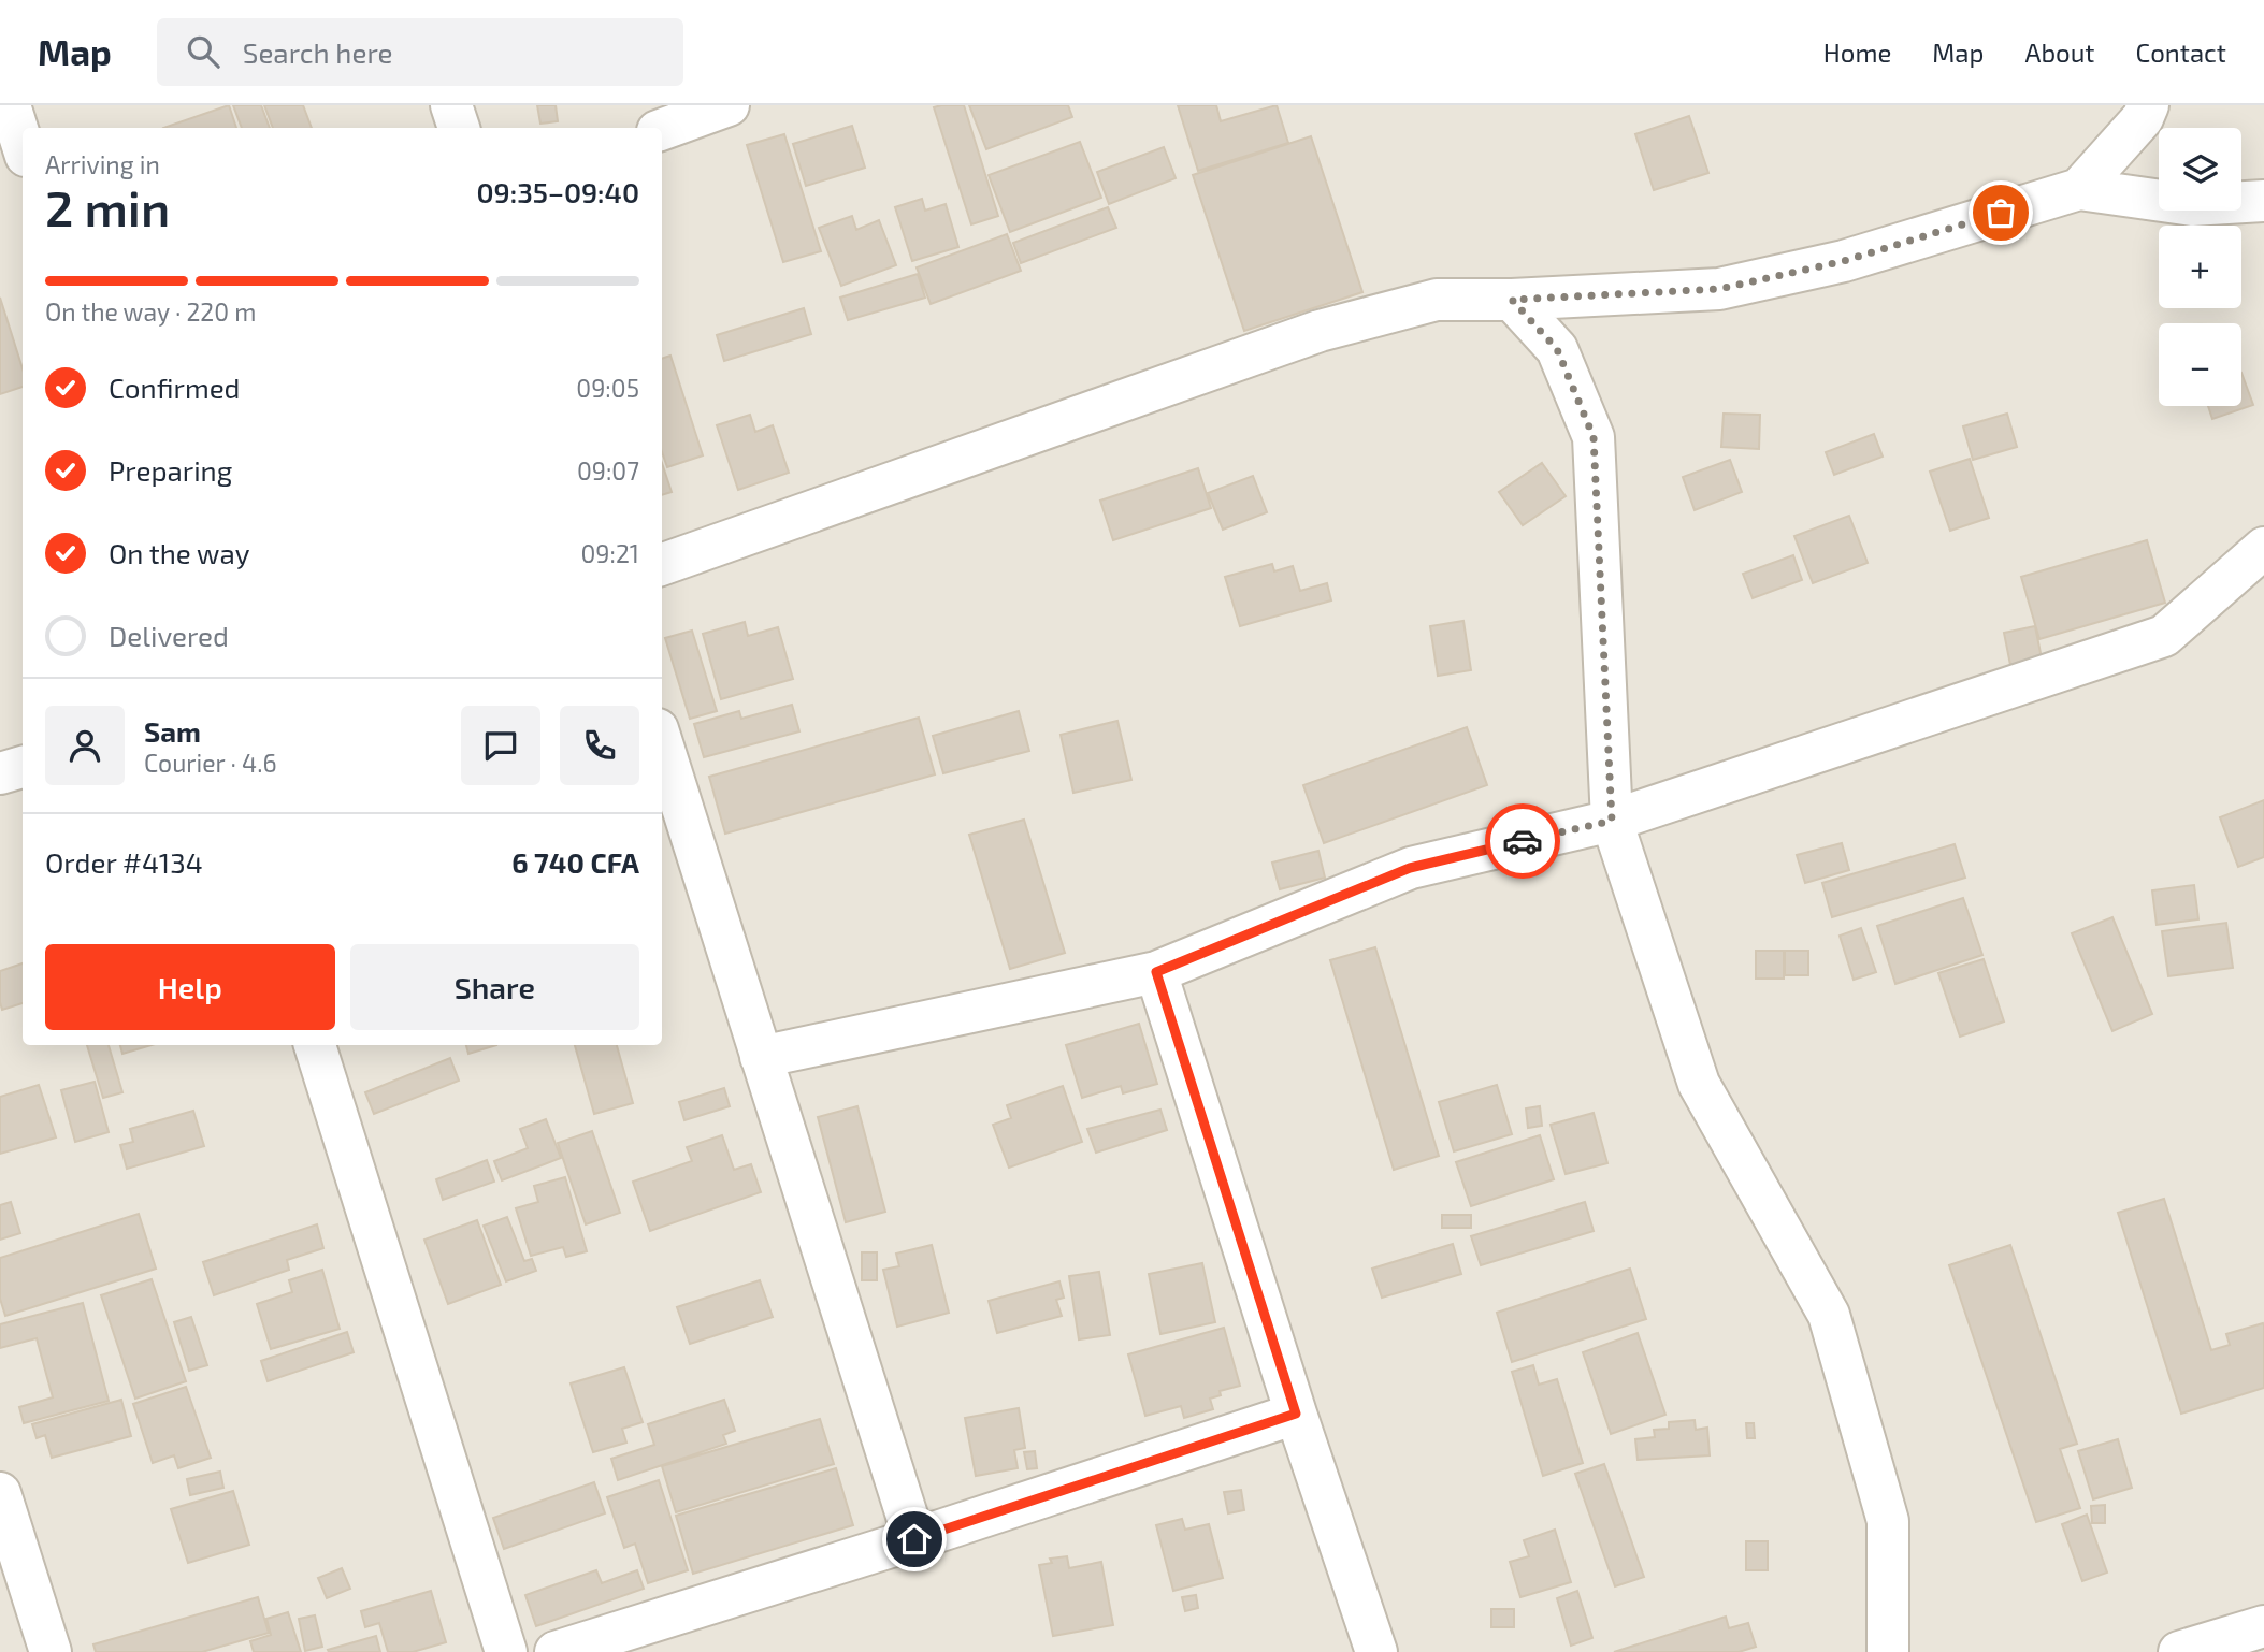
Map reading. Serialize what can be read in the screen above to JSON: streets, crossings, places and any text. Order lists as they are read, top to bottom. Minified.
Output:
{"page":{"header":"Map","search":"Search here","nav":["Home","Map","About","Contact"],"map_buttons":["+","−"],"heading":["2 min","Arriving in","09:35–09:40"],"panel":["Sam","Courier · 4.6","Order #4134","6 740 CFA"],"bar":"On the way · 220 m","list":[["Confirmed","09:05"],["Preparing","09:07"],["On the way","09:21"],"Delivered"],"buttons":["Help","Share"]}}
